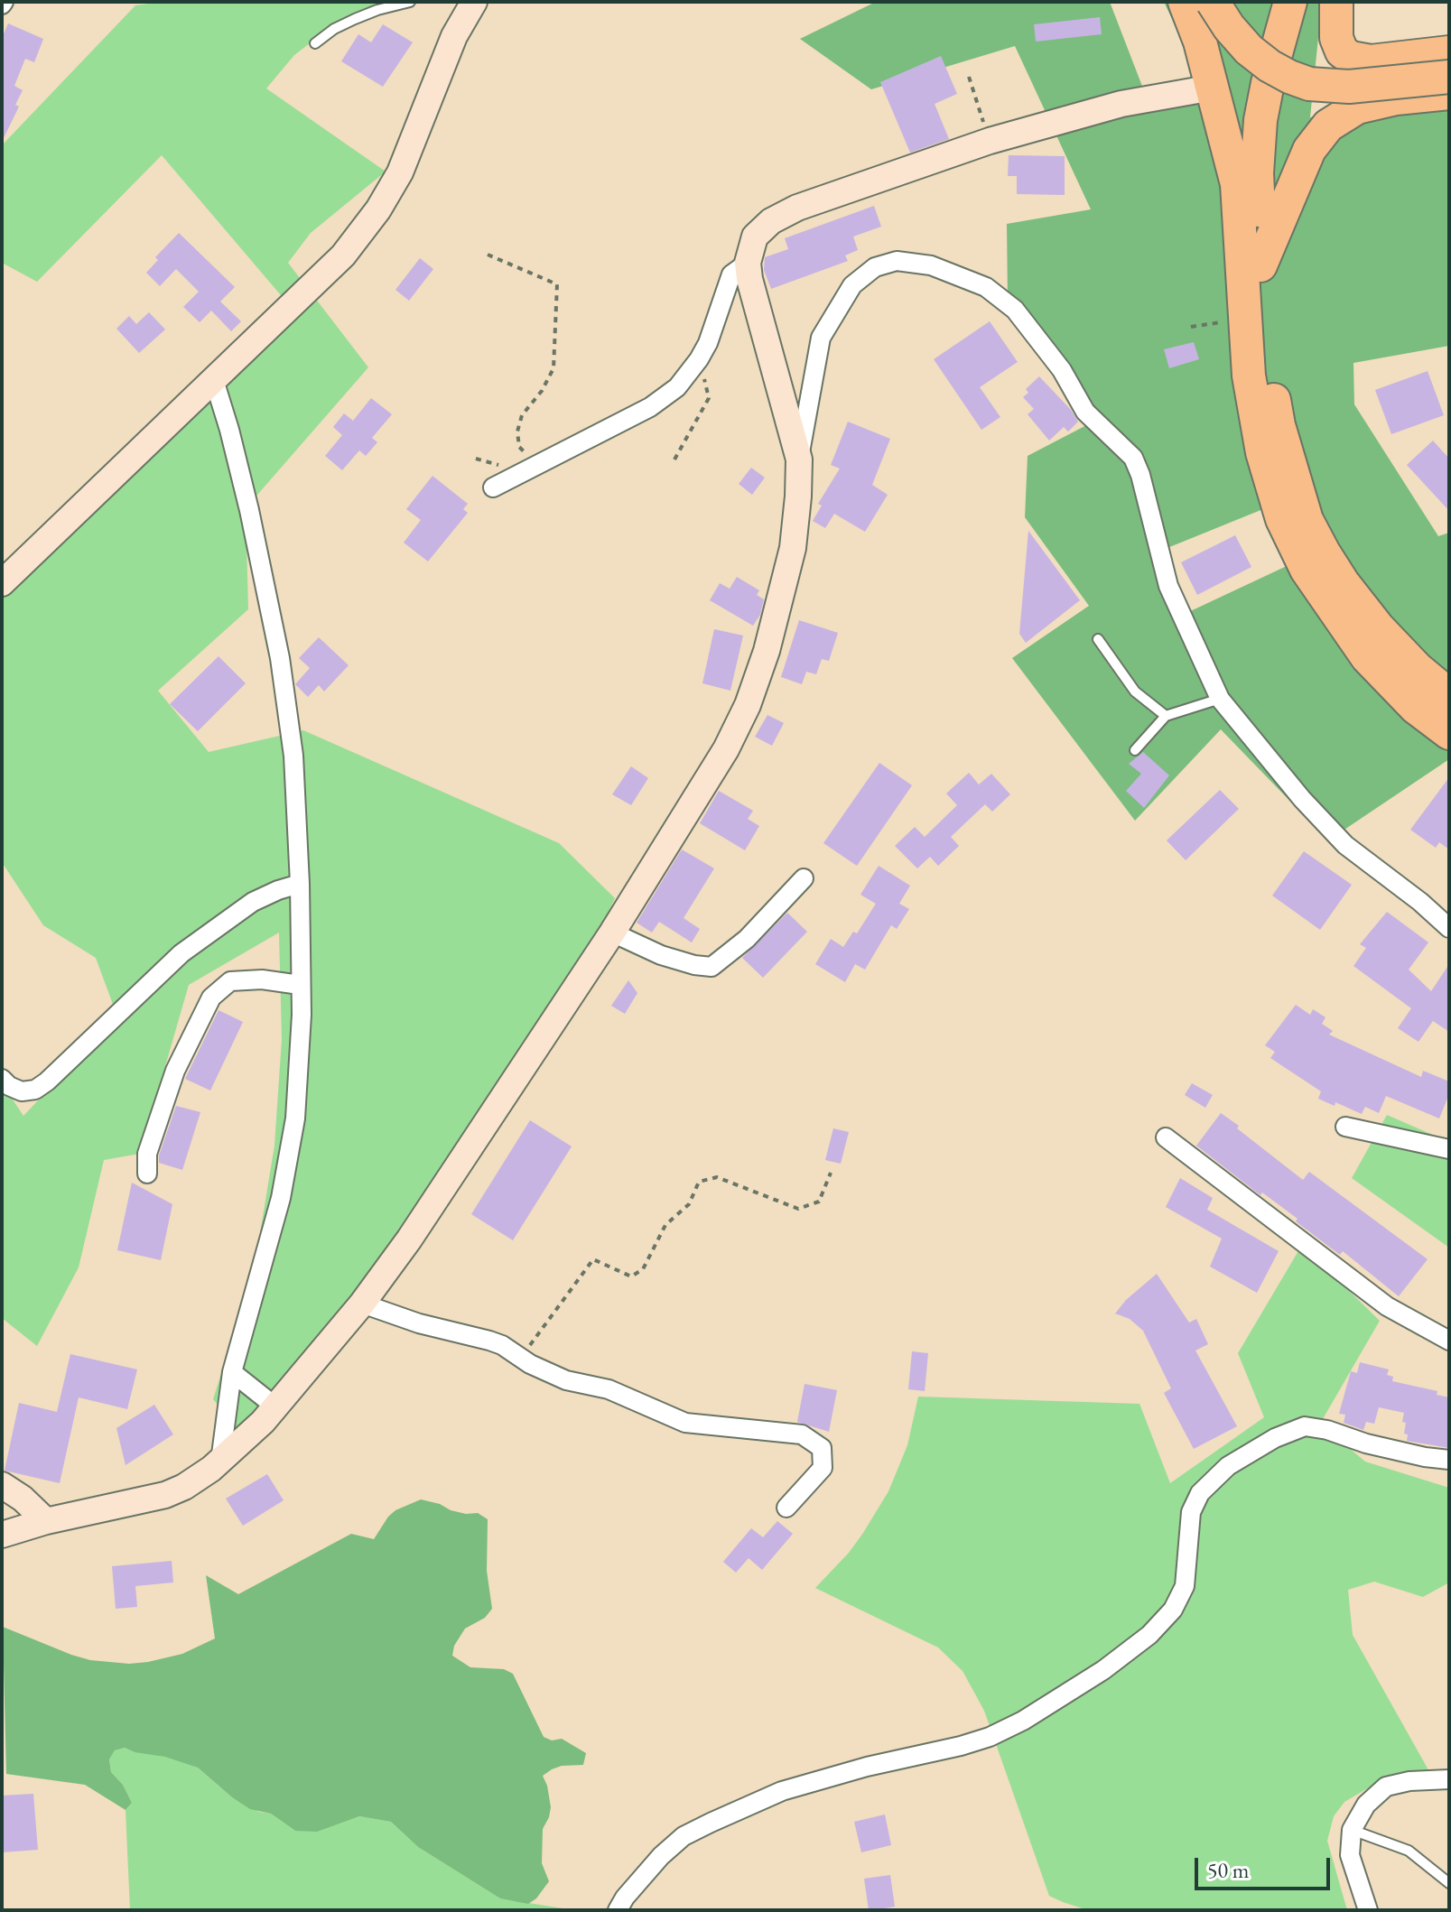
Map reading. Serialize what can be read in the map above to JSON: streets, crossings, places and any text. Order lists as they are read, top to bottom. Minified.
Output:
{"scale_bar":"50 m"}
